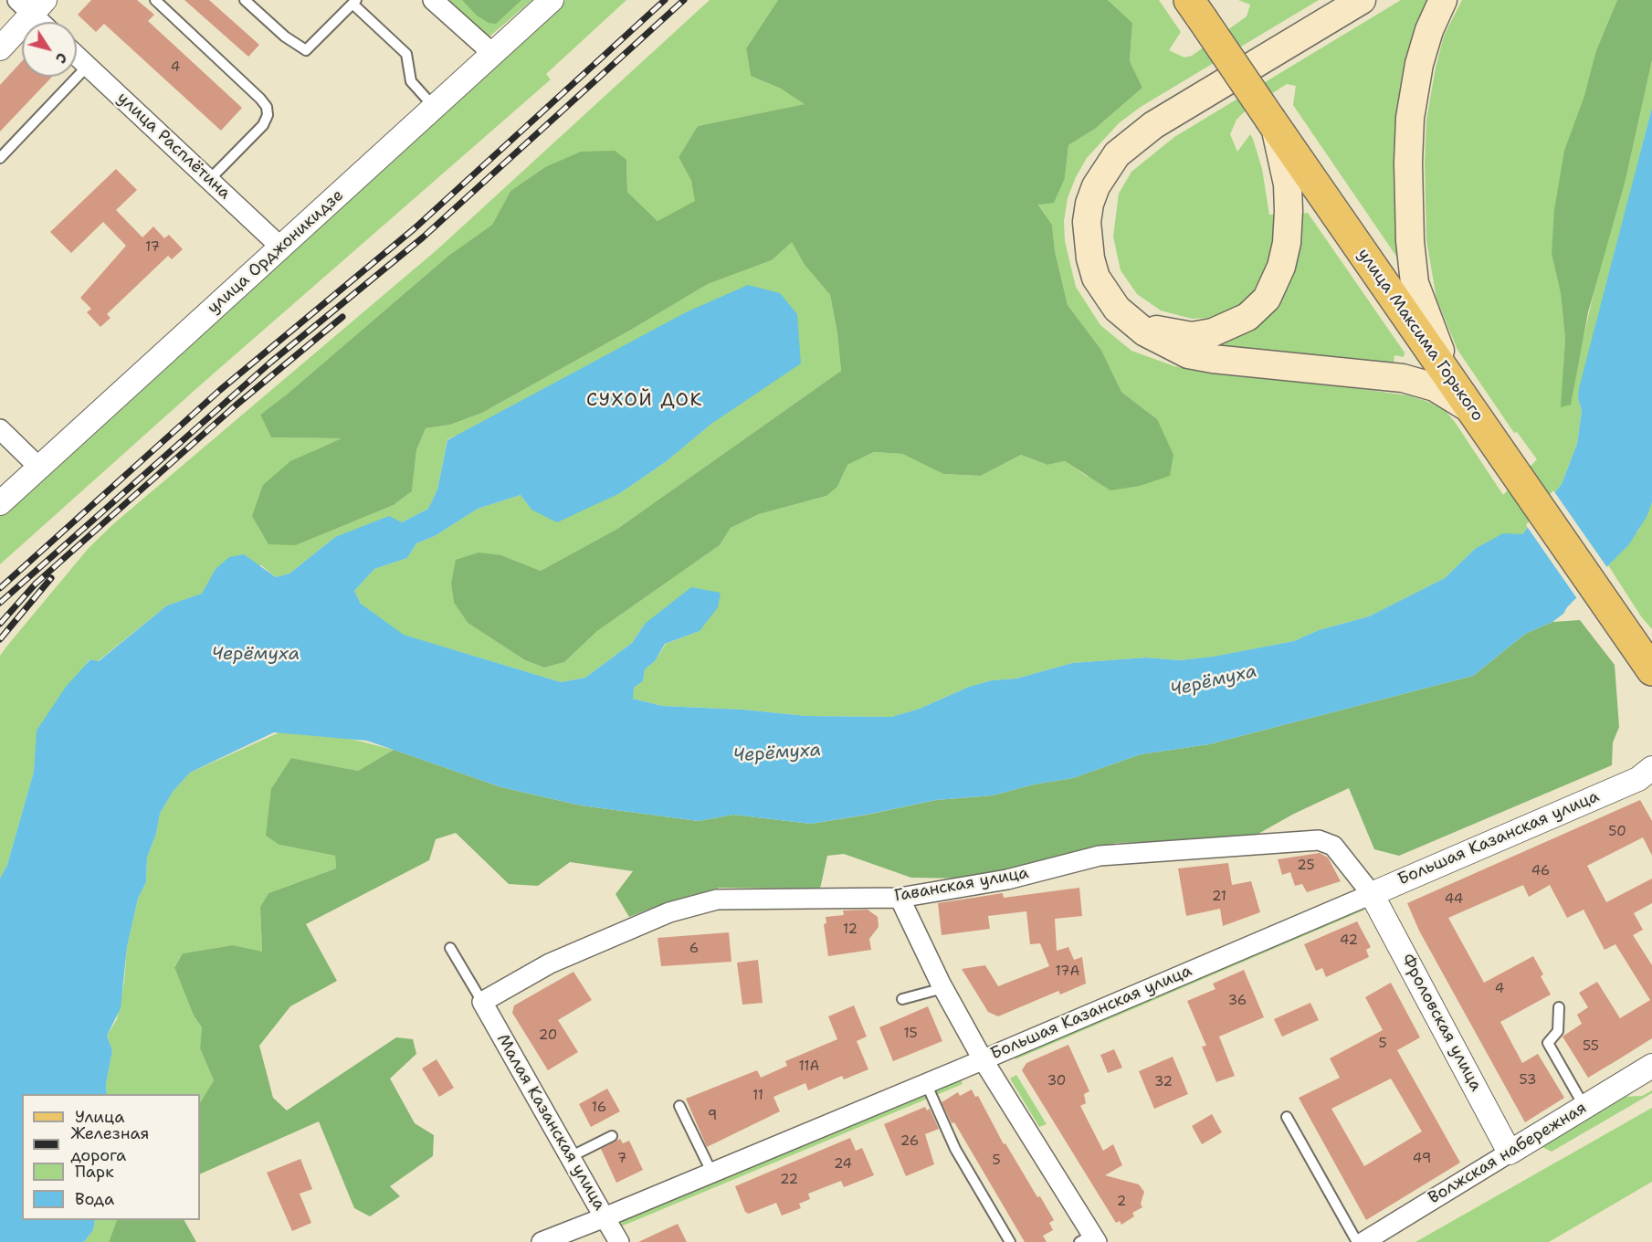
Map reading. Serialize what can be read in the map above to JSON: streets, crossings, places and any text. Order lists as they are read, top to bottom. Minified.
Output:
{"streets":{"main road":["улица Максима Горького"],"street":["улица Расплётина","улица Орджоникидзе","Большая Казанская улица","Гаванская улица","Фроловская улица","Малая Казанская улица","Волжская набережная"]},"crossings":[["улица Расплётина","улица Орджоникидзе"],["Большая Казанская улица","Гаванская улица"],["Большая Казанская улица","Фроловская улица"],["Большая Казанская улица","Малая Казанская улица"],["Гаванская улица","Фроловская улица"],["Гаванская улица","Малая Казанская улица"],["Фроловская улица","Волжская набережная"]],"districts":["СУХОЙ ДОК"],"water":["Черёмуха"],"house_numbers":["4","17","50","25","46","21","44","12","42","6","17А","4","36","15","20","5","55","11А","53","30","32","11","16","9","26","7","49","5","24","22","2"],"legend":["Улица","Железная дорога","Парк","Вода"],"north":"bottom right"}
